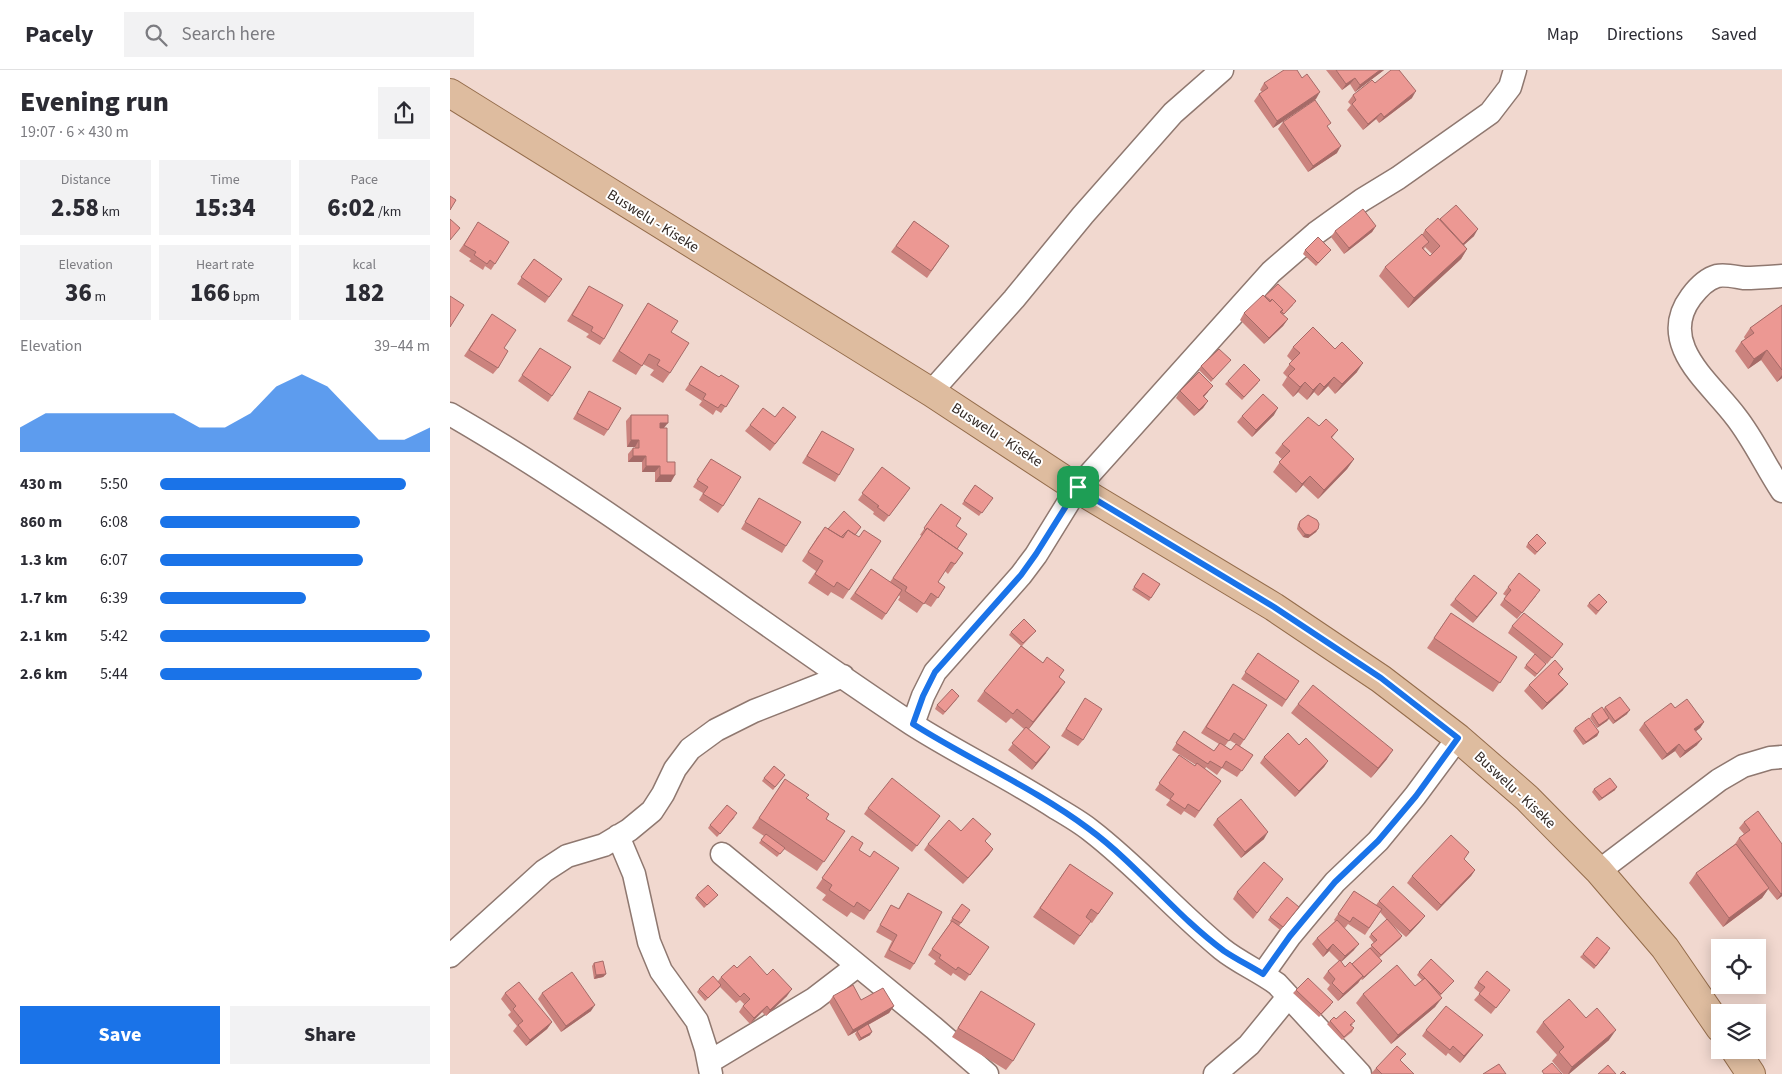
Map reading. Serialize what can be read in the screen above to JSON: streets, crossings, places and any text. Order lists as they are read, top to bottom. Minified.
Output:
{"streets":{"main road":["Buswelu - Kiseke"]},"page":{"header":"Pacely","search":"Search here","nav":["Map","Directions","Saved"],"heading":["Evening run","19:07 · 6 × 430 m"],"stats":[["Distance","2.58 km"],["Time","15:34"],["Pace","6:02 /km"],["Elevation","36 m"],["Heart rate","166 bpm"],["kcal","182"]],"chart":["Elevation","39–44 m"],"list":[{"name":"430 m","note":"5:50"},{"name":"860 m","note":"6:08"},{"name":"1.3 km","note":"6:07"},{"name":"1.7 km","note":"6:39"},{"name":"2.1 km","note":"5:42"},{"name":"2.6 km","note":"5:44"}],"buttons":["Save","Share"]}}
